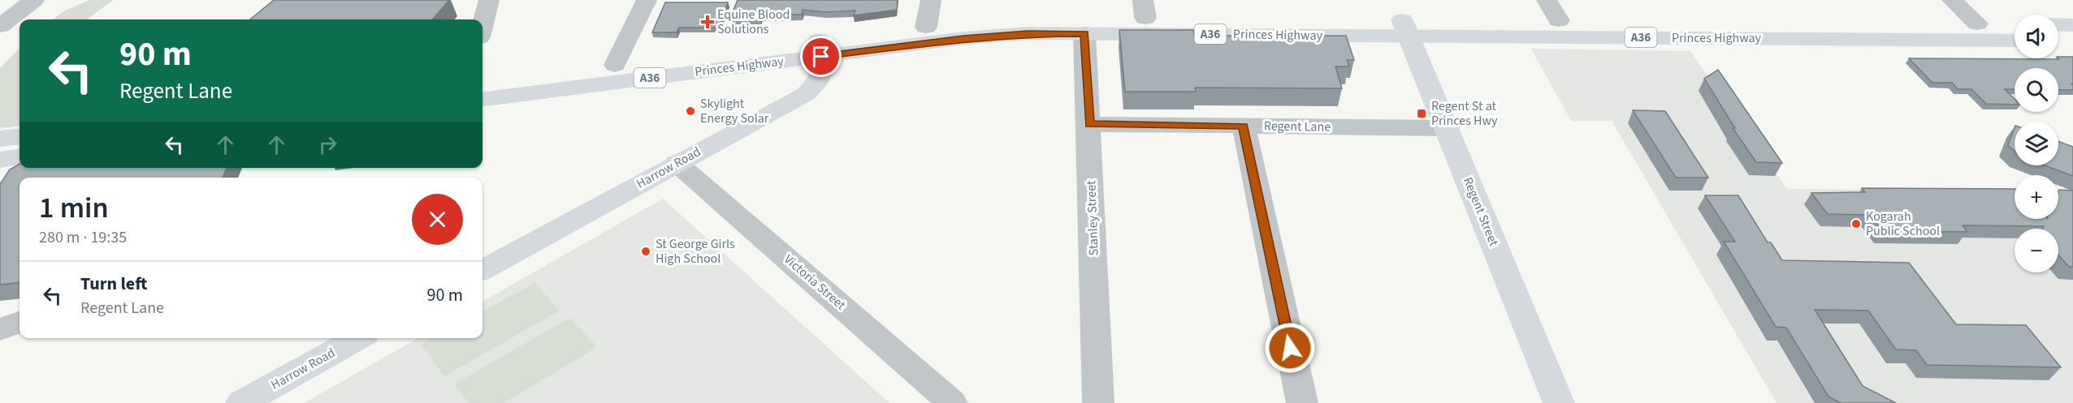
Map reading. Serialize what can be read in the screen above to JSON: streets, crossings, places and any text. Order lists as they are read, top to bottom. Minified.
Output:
{"streets":{"main road":["A36","Princes Highway","Harrow Road","Regent Street"],"street":["Regent Lane","Stanley Street","Victoria Street"]},"crossings":[["Princes Highway","Harrow Road"],["Princes Highway","Regent Street"],["Princes Highway","Stanley Street"],["Regent Lane","Regent Street"],["Regent Lane","Stanley Street"],["Harrow Road","Victoria Street"]],"places":{"health":["Equine Blood Solutions"],"other":["Skylight Energy Solar","Kogarah Public School","St George Girls High School"],"transit":["Regent St at Princes Hwy"]},"page":{"map_buttons":["+","−"],"turn":["90 m","Regent Lane"],"heading":["1 min","280 m · 19:35"],"list":[{"name":"Turn left","note":"Regent Lane","value":"90 m"}]}}
